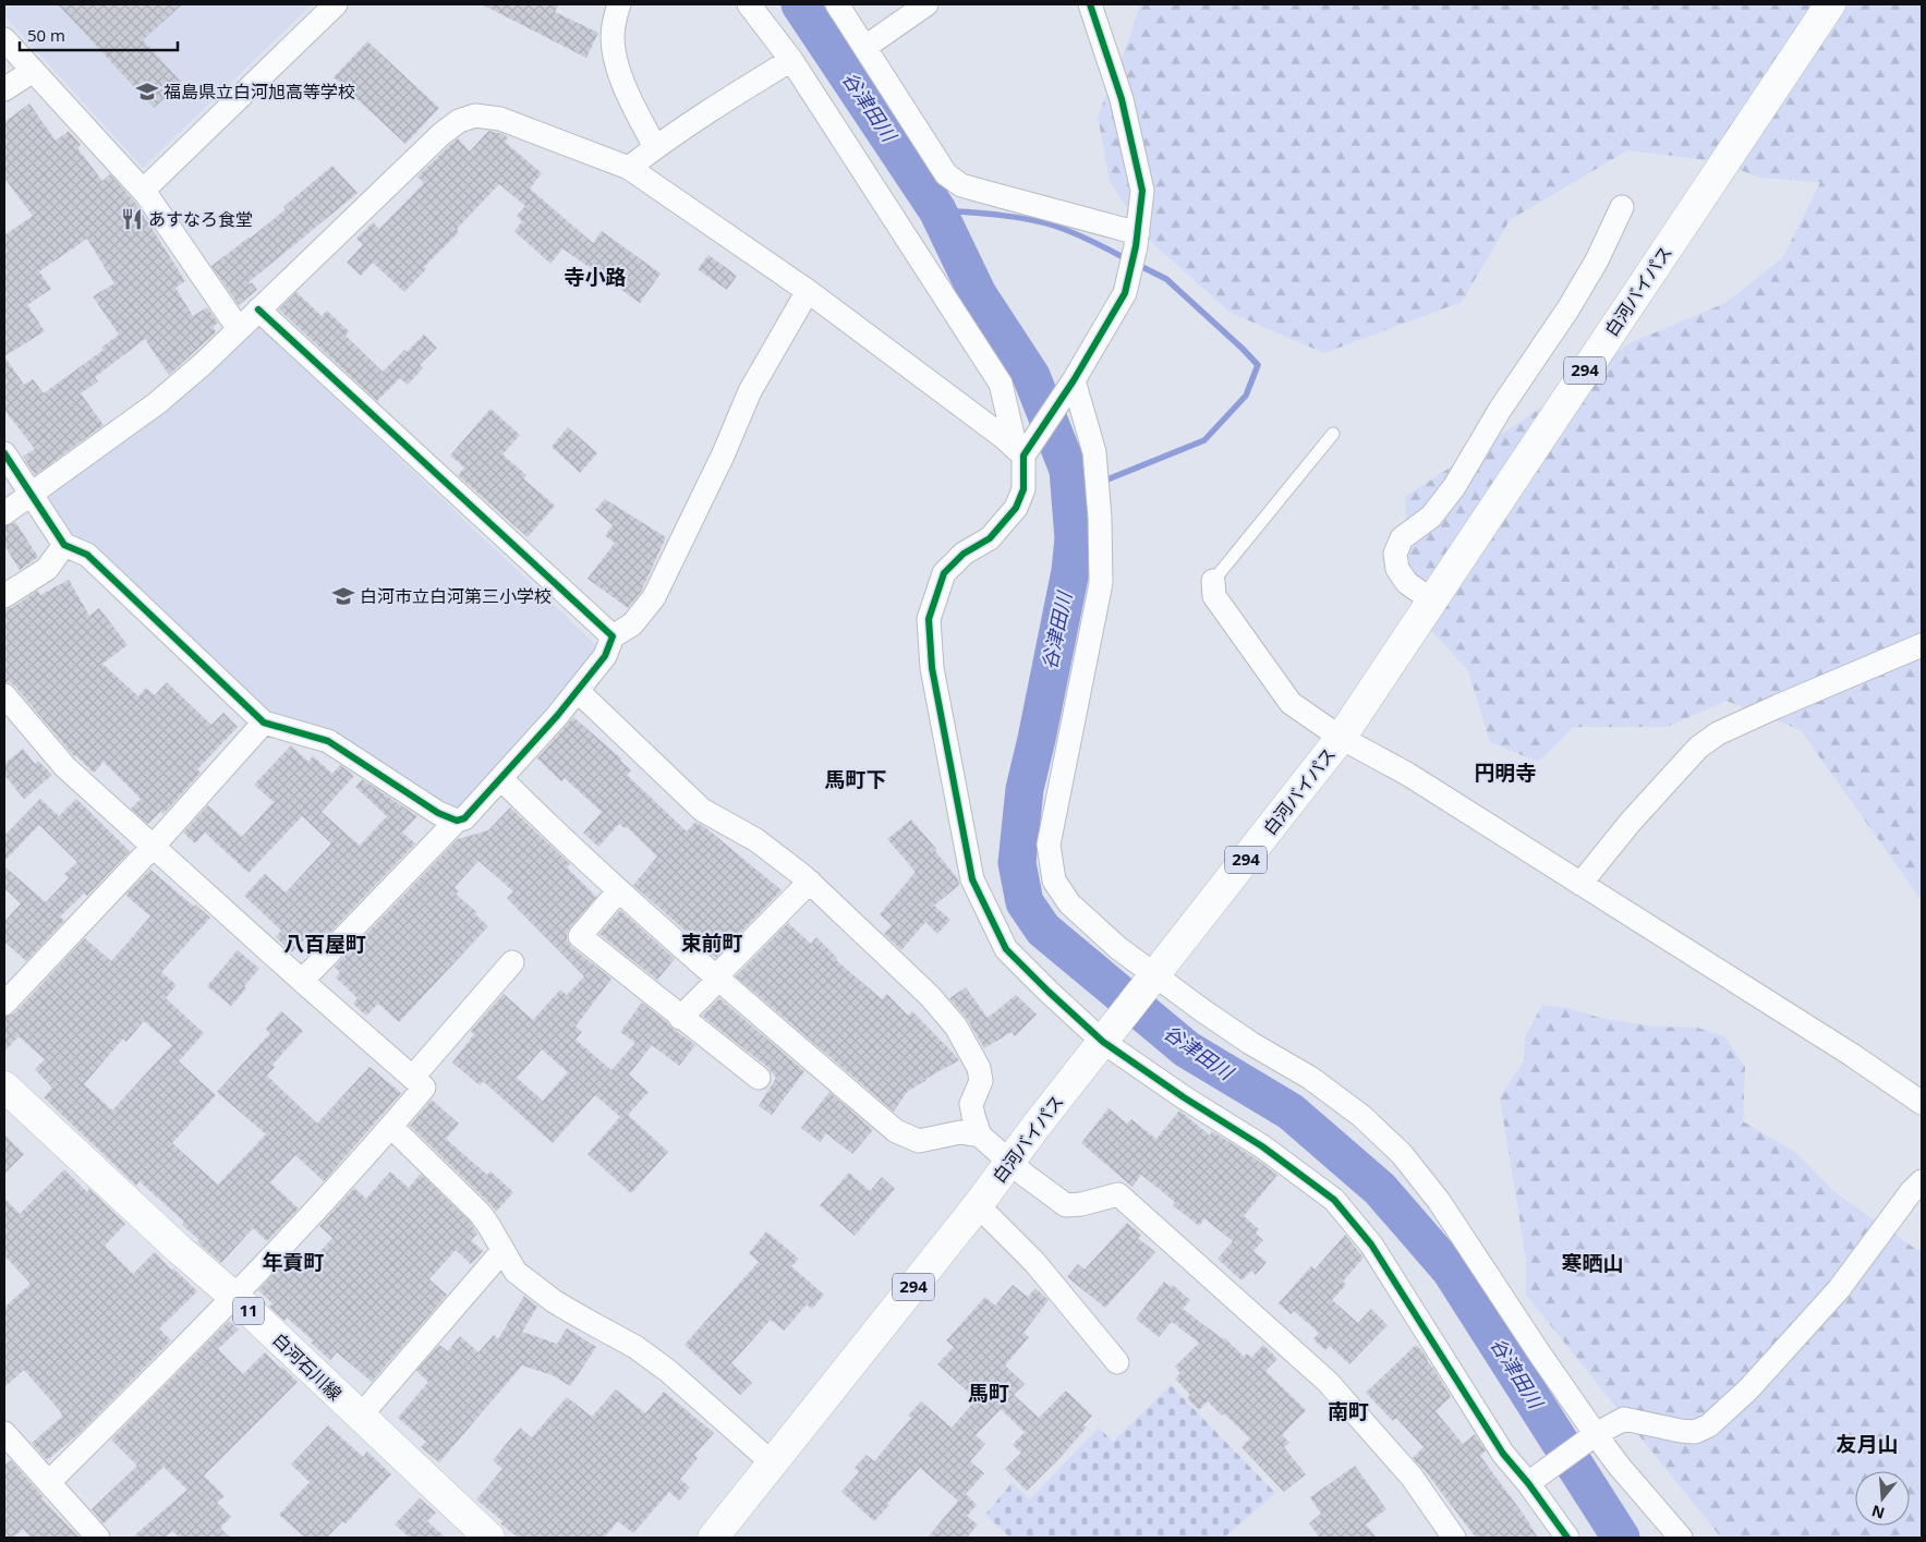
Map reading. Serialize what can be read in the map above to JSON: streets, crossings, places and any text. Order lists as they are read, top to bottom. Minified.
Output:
{"streets":{"main road":["白河バイパス","294","11","白河石川線"]},"districts":["寺小路","円明寺","馬町下","束前町","八百屋町","年貢町","寒晒山","馬町","南町","友月山"],"water":["谷津田川"],"places":{"school or university":["福島県立白河旭高等学校","白河市立白河第三小学校"],"restaurant":["あすなろ食堂"]},"scale_bar":"50 m","north":"bottom"}
